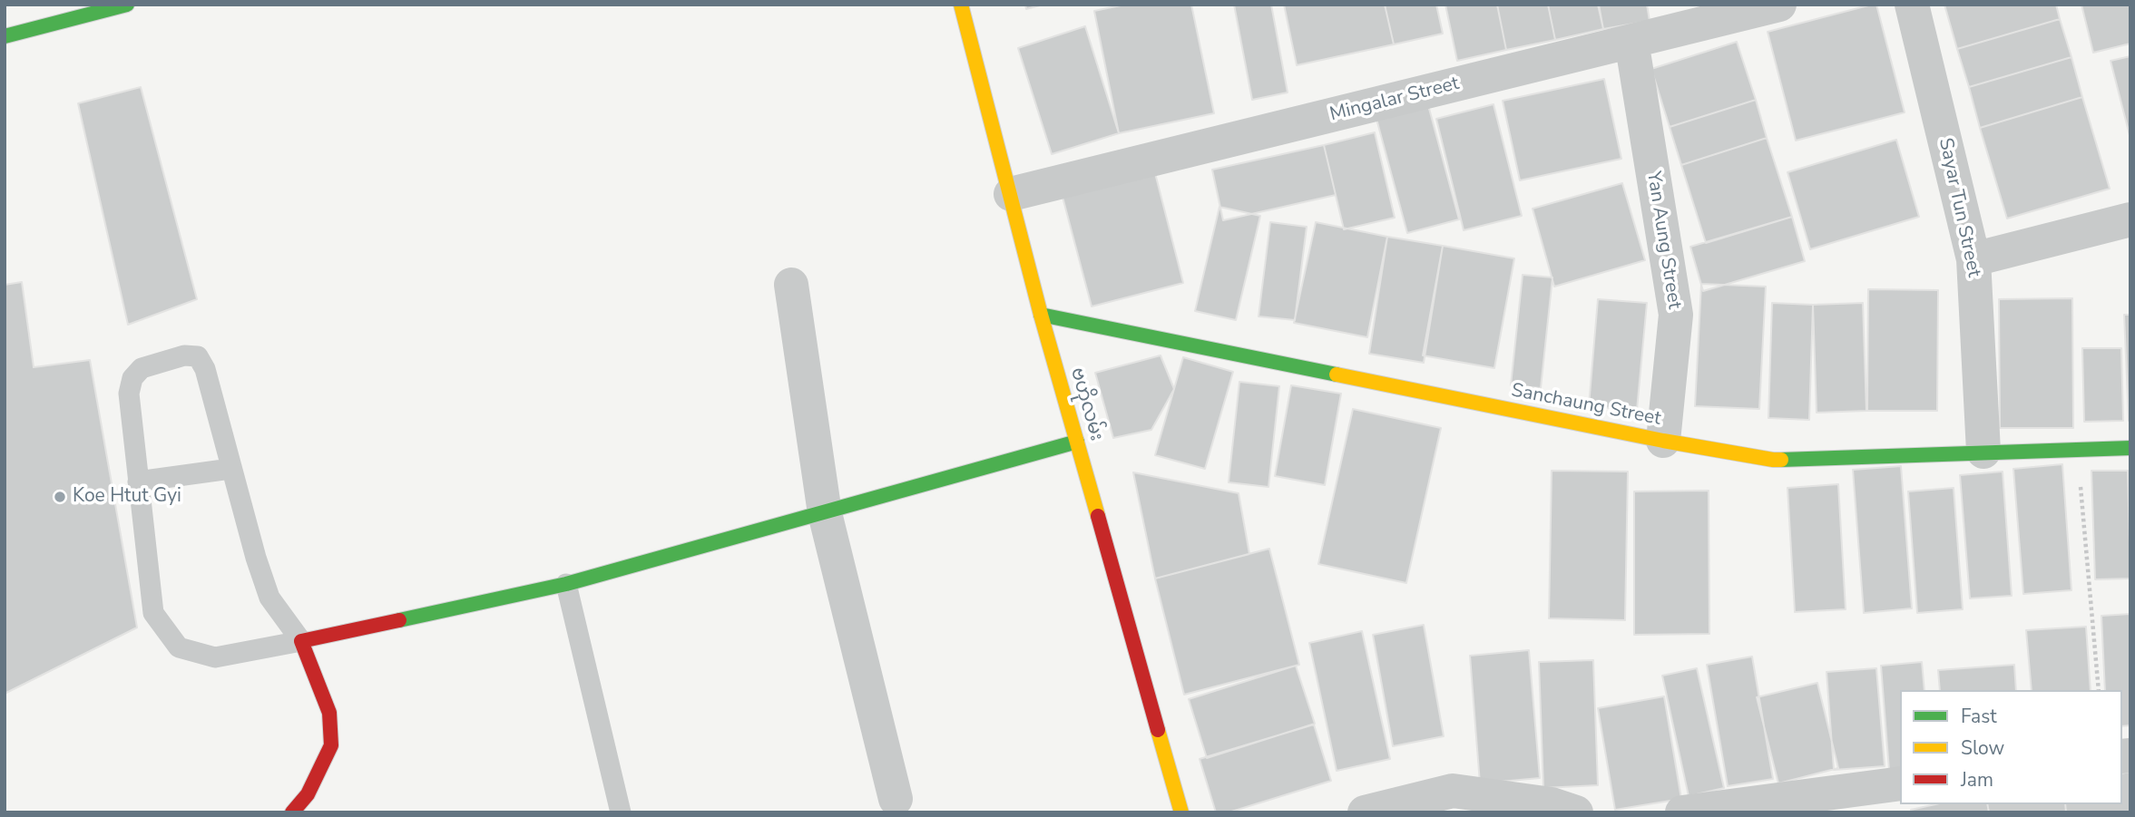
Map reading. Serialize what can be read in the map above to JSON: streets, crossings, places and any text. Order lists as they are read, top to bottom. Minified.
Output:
{"streets":{"street":["Mingalar Street","Sayar Tun Street","Yan Aung Street","ဗဟိုလမ်း","Sanchaung Street"]},"crossings":[["Mingalar Street","Yan Aung Street"],["Mingalar Street","ဗဟိုလမ်း"],["Sayar Tun Street","Sanchaung Street"],["Yan Aung Street","Sanchaung Street"],["ဗဟိုလမ်း","Sanchaung Street"]],"places":["Koe Htut Gyi"],"legend":["Fast","Slow","Jam"]}
